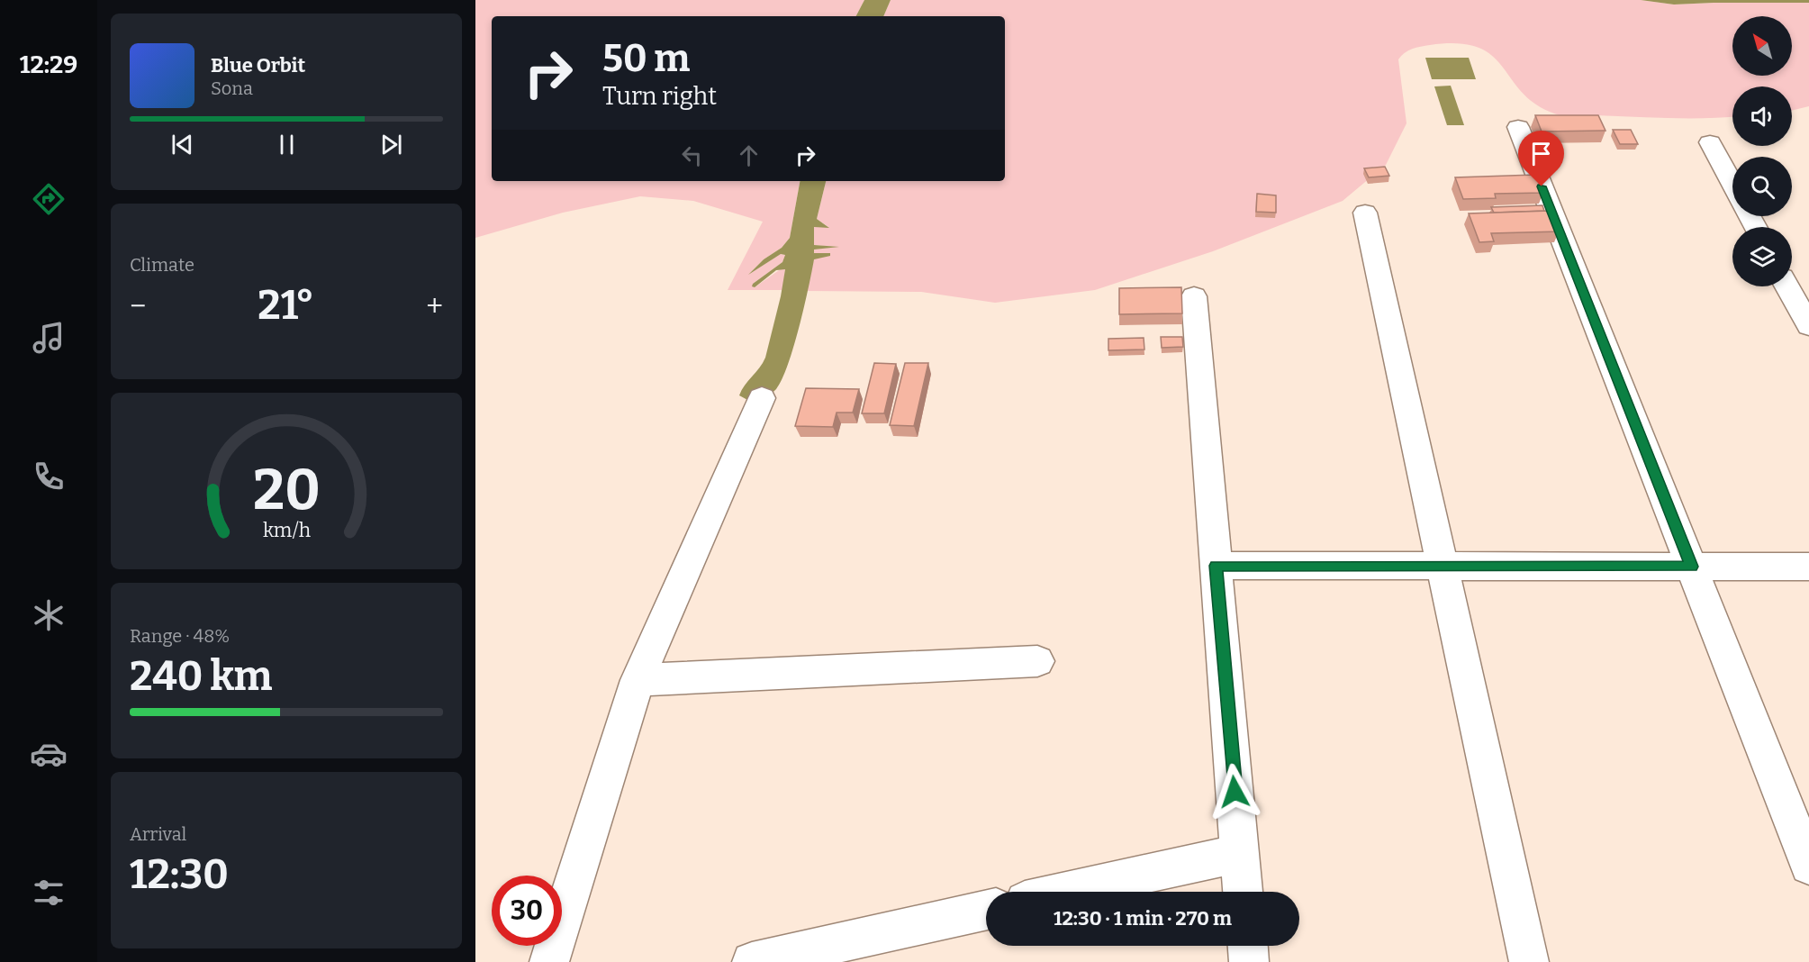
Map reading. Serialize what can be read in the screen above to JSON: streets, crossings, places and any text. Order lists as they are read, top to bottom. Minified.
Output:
{"north":"top left","page":{"tabs":"12:29","turn":["50 m","Turn right"],"song":["Blue Orbit","Sona"],"tile":["Climate",["Range · 48%","240 km"],["Arrival","12:30"]],"heat":["−","21°","+"],"limit":"30","trip":"12:30 · 1 min · 270 m","gauge":["20","km/h"]}}
